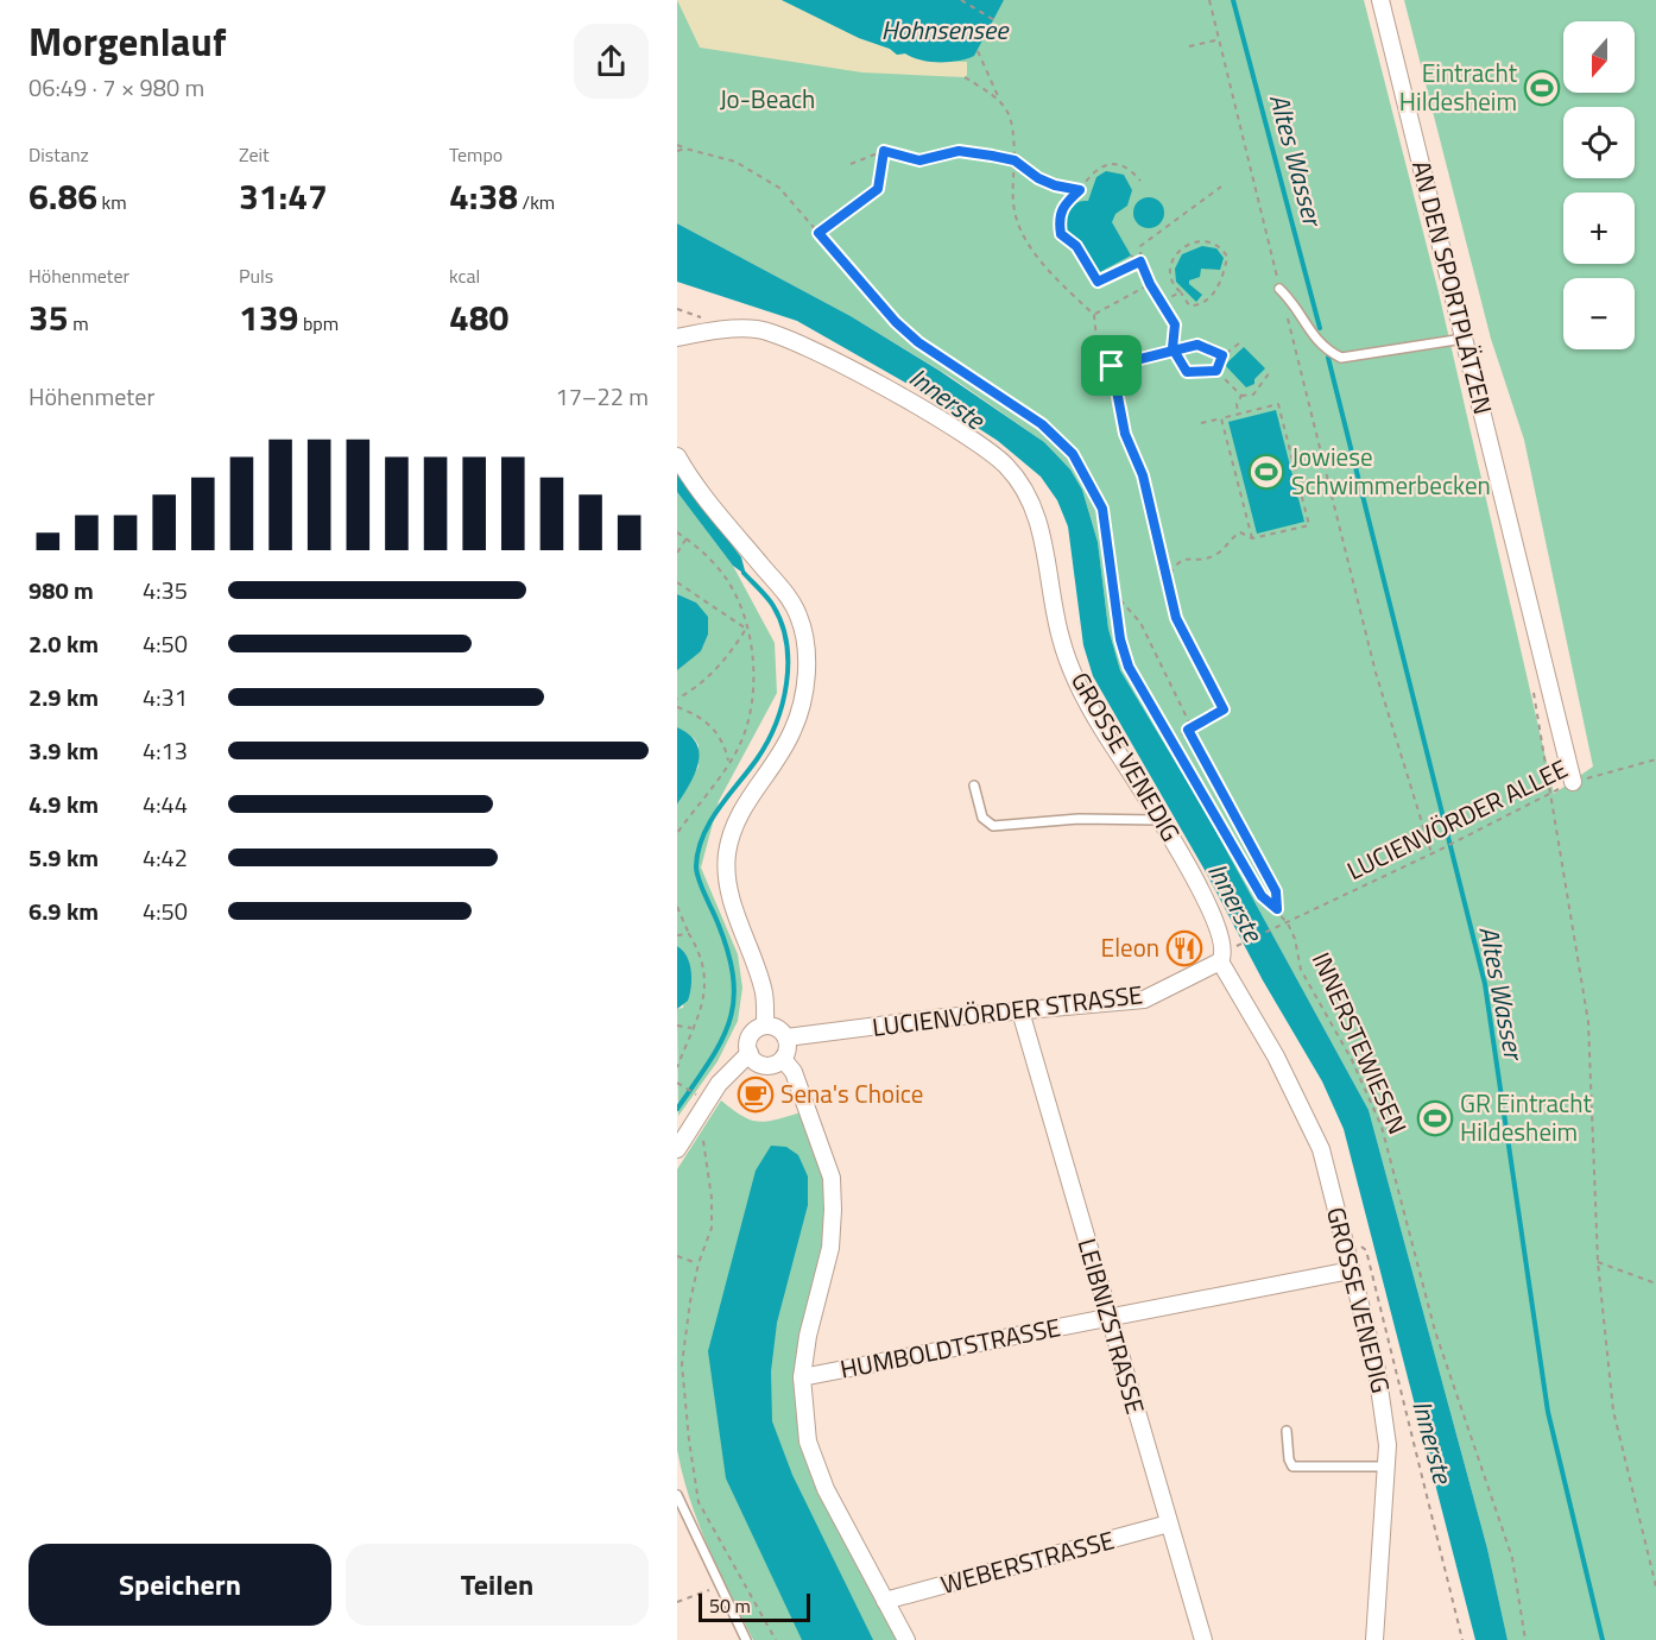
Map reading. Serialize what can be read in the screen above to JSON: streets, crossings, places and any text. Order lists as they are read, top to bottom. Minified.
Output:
{"streets":{"street":["AN DEN SPORTPLÄTZEN","GROSSE VENEDIG","LUCIENVÖRDER STRASSE","LEIBNIZSTRASSE","HUMBOLDTSTRASSE","WEBERSTRASSE"],"path":["LUCIENVÖRDER ALLEE","INNERSTEWIESEN"]},"crossings":[["AN DEN SPORTPLÄTZEN","LUCIENVÖRDER ALLEE"],["GROSSE VENEDIG","LUCIENVÖRDER STRASSE"],["GROSSE VENEDIG","HUMBOLDTSTRASSE"],["LUCIENVÖRDER ALLEE","INNERSTEWIESEN"],["LUCIENVÖRDER STRASSE","LEIBNIZSTRASSE"],["LEIBNIZSTRASSE","HUMBOLDTSTRASSE"],["LEIBNIZSTRASSE","WEBERSTRASSE"]],"water":["Hohnsensee","Altes Wasser","Innerste"],"parks":["Jo-Beach"],"places":{"sports":["Eintracht Hildesheim","Jowiese Schwimmerbecken","GR Eintracht Hildesheim"],"restaurant":["Eleon"],"cafe":["Sena's Choice"]},"scale_bar":"50 m","north":"bottom","page":{"heading":["Morgenlauf","06:49 · 7 × 980 m"],"map_buttons":["+","−"],"stats":[["Distanz","6.86 km"],["Zeit","31:47"],["Tempo","4:38 /km"],["Höhenmeter","35 m"],["Puls","139 bpm"],["kcal","480"]],"chart":["Höhenmeter","17–22 m"],"list":[{"name":"980 m","note":"4:35"},{"name":"2.0 km","note":"4:50"},{"name":"2.9 km","note":"4:31"},{"name":"3.9 km","note":"4:13"},{"name":"4.9 km","note":"4:44"},{"name":"5.9 km","note":"4:42"},{"name":"6.9 km","note":"4:50"}],"buttons":["Speichern","Teilen"],"scale":"50 m"}}
